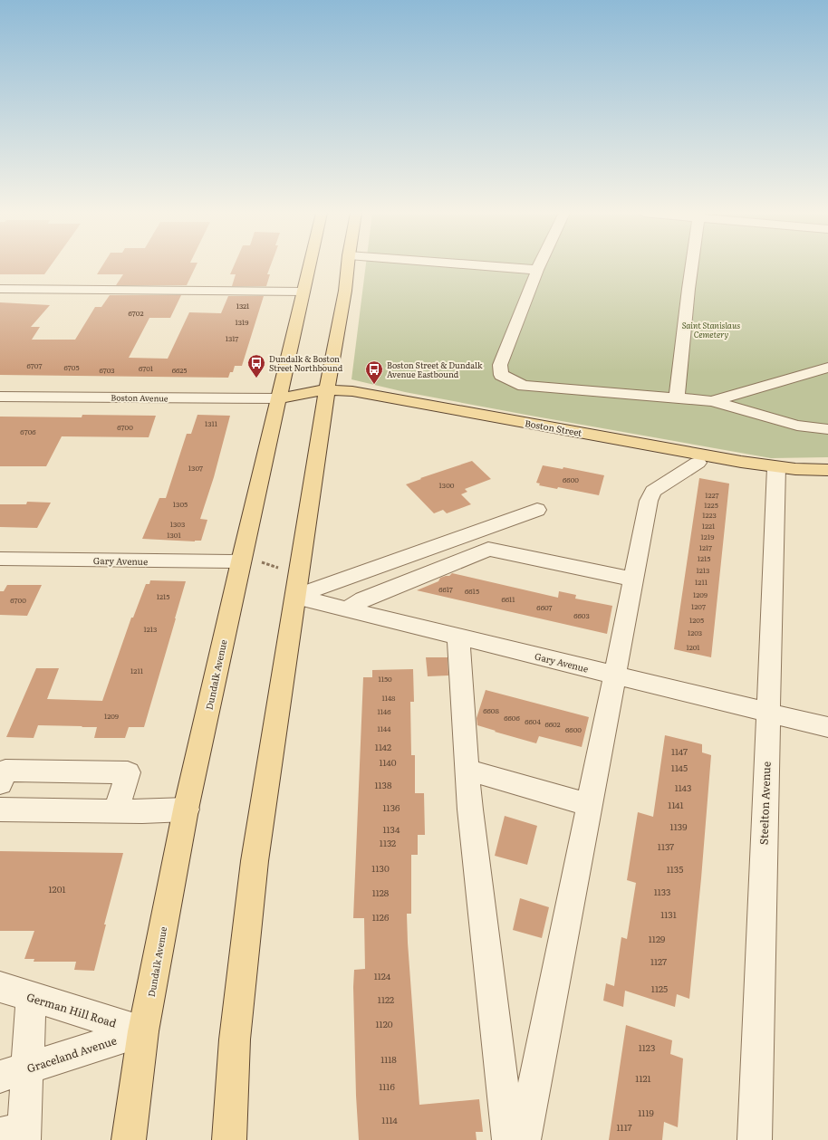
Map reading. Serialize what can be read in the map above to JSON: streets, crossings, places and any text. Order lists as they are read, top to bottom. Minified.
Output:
{"streets":{"main road":["Boston Street","Dundalk Avenue"],"street":["Boston Avenue","Gary Avenue","Steelton Avenue","German Hill Road","Graceland Avenue"]},"crossings":[["Boston Avenue","Dundalk Avenue"],["Boston Street","Steelton Avenue"],["Gary Avenue","Dundalk Avenue"],["Gary Avenue","Steelton Avenue"],["Dundalk Avenue","German Hill Road"],["Dundalk Avenue","Graceland Avenue"],["German Hill Road","Graceland Avenue"]],"parks":["Saint Stanislaus Cemetery"],"places":{"bus stop":["Dundalk & Boston Street Northbound","Boston Street & Dundalk Avenue Eastbound"]},"house_numbers":["1321","6702","1319","1317","6707","6705","6701","6703","6625","1311","6700","6706","1307","6600","1300","1227","1305","1225","1223","1303","1221","1301","1219","1217","1215","1213","1211","6617","6615","1209","1215","6611","6700","1207","6607","6603","1205","1213","1203","1201","1211","1150","1148","6608","1146","1209","6606","6604","6602","1144","6600","1142","1147","1140","1145","1138","1143","1141","1136","1139","1134","1132","1137","1130","1135","1201","1133","1128","1131","1126","1129","1127","1124","1125","1122","1120","1123","1118","1121","1116","1119","1114","1117"]}
